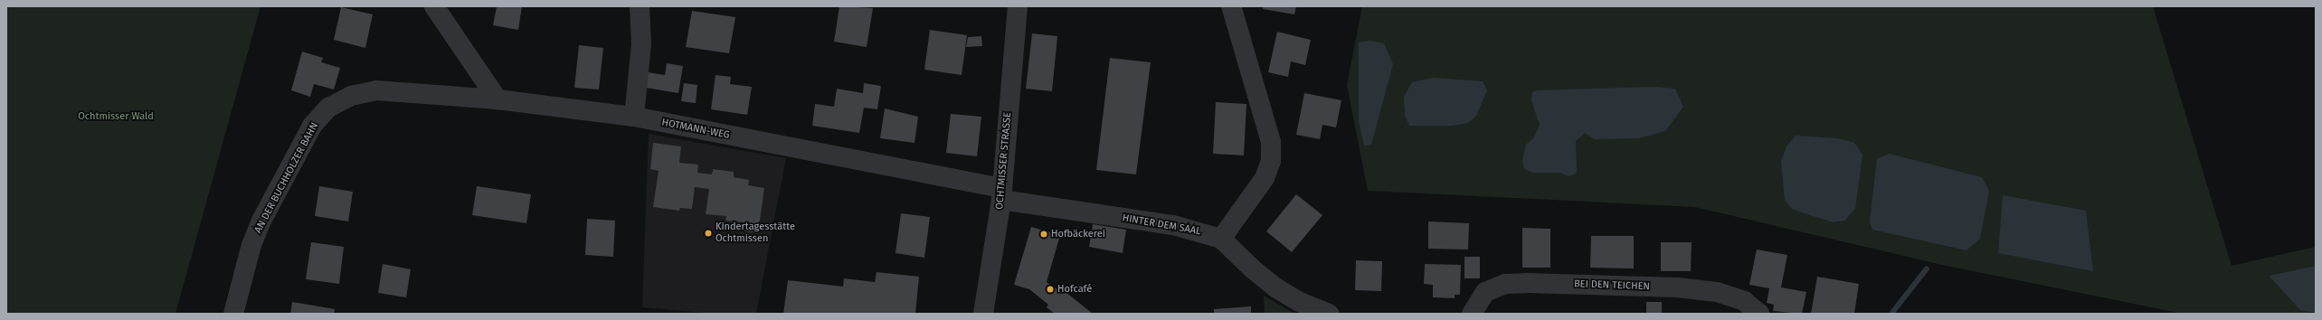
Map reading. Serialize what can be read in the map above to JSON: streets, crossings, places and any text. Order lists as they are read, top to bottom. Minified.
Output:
{"streets":{"street":["HOTMANN-WEG","OCHTMISSER STRASSE","AN DER BUCHHOLZER BAHN","HINTER DEM SAAL","BEI DEN TEICHEN"]},"crossings":[["HOTMANN-WEG","OCHTMISSER STRASSE"],["HOTMANN-WEG","AN DER BUCHHOLZER BAHN"],["HOTMANN-WEG","HINTER DEM SAAL"],["OCHTMISSER STRASSE","HINTER DEM SAAL"]],"parks":["Ochtmisser Wald"],"places":["Kindertagesstätte Ochtmissen","Hofbäckerei","Hofcafé"]}
